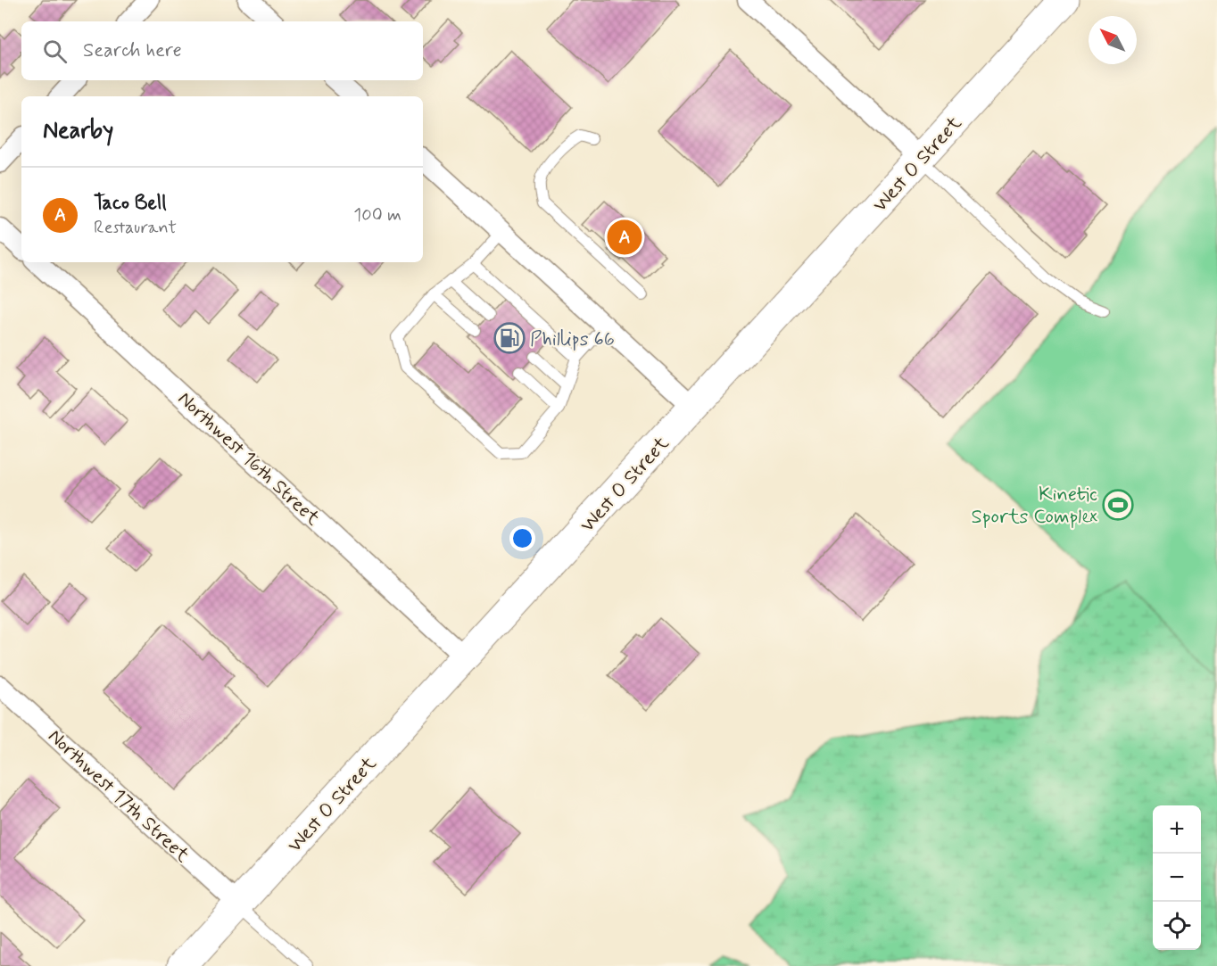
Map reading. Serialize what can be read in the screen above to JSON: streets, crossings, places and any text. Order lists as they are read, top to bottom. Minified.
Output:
{"streets":{"main road":["West O Street"],"street":["Northwest 16th Street","Northwest 17th Street"]},"crossings":[["West O Street","Northwest 16th Street"],["West O Street","Northwest 17th Street"]],"places":{"fuel station":["Phillips 66"],"sports":["Kinetic Sports Complex"]},"north":"top left","page":{"search":"Search here","heading":"Nearby","list":[{"mark":"A","name":"Taco Bell","note":"Restaurant","value":"100 m"}],"pins":"A","map_buttons":["+","−"]}}
